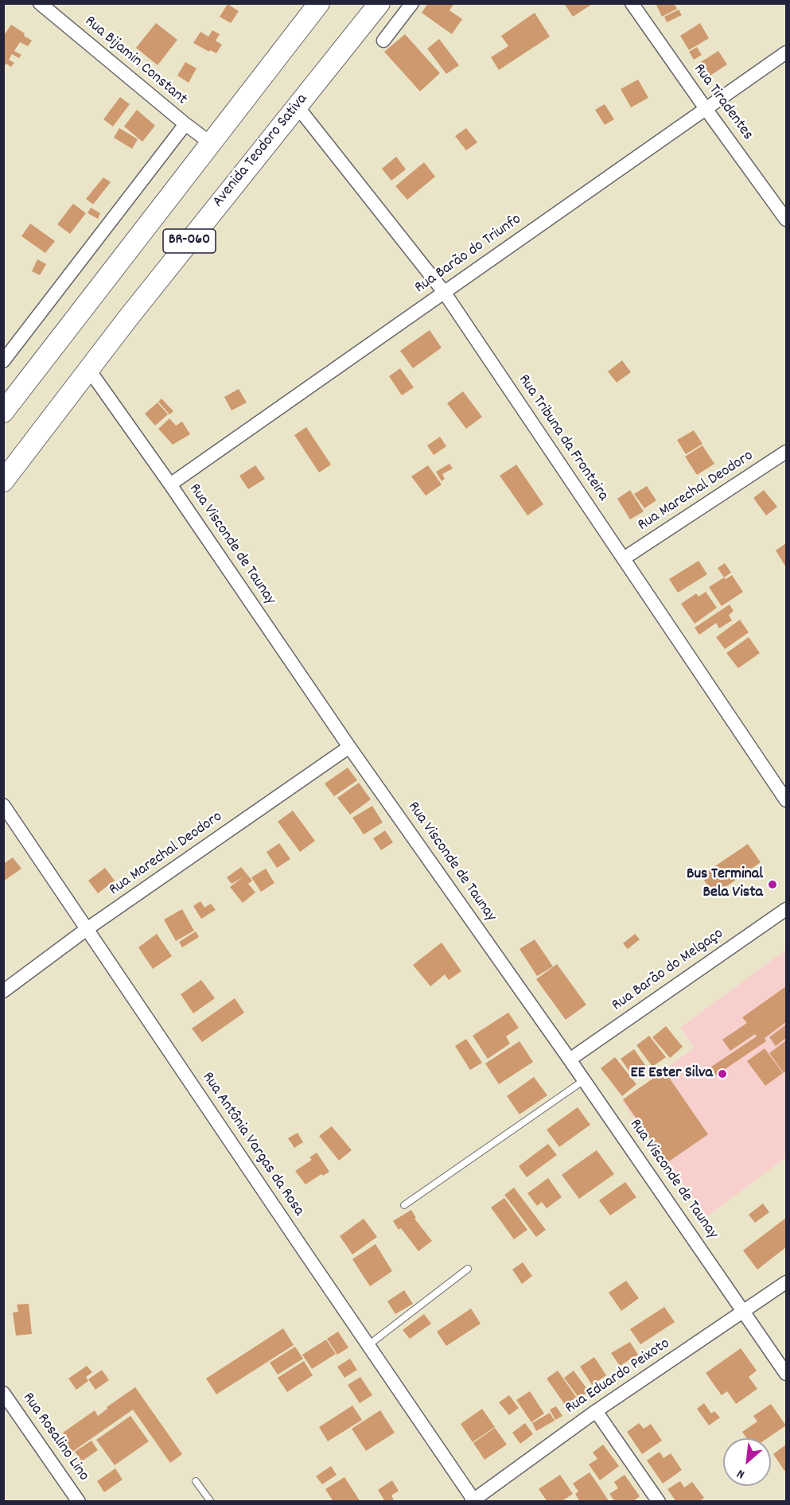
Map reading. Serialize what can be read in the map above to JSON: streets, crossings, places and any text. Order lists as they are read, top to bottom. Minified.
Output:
{"streets":{"main road":["Avenida Teodoro Sativa","BR-060"],"street":["Rua Bijamin Constant","Rua Tiradentes","Rua Barão do Triunfo","Rua Tribuna da Fronteira","Rua Marechal Deodoro","Rua Visconde de Taunay","Rua Barão do Melgaço","Rua Antônia Vargas da Rosa","Rua Eduardo Peixoto","Rua Rosalino Lino"]},"crossings":[["Rua Bijamin Constant","BR-060"],["Rua Tiradentes","Rua Barão do Triunfo"],["Avenida Teodoro Sativa","Rua Tribuna da Fronteira"],["Avenida Teodoro Sativa","Rua Visconde de Taunay"],["Rua Barão do Triunfo","Rua Tribuna da Fronteira"],["Rua Barão do Triunfo","Rua Visconde de Taunay"],["Rua Tribuna da Fronteira","Rua Marechal Deodoro"],["Rua Marechal Deodoro","Rua Visconde de Taunay"],["Rua Marechal Deodoro","Rua Antônia Vargas da Rosa"],["Rua Visconde de Taunay","Rua Barão do Melgaço"],["Rua Visconde de Taunay","Rua Eduardo Peixoto"],["Rua Antônia Vargas da Rosa","Rua Eduardo Peixoto"]],"places":["Bus Terminal Bela Vista","EE Ester Silva"],"north":"bottom left"}
